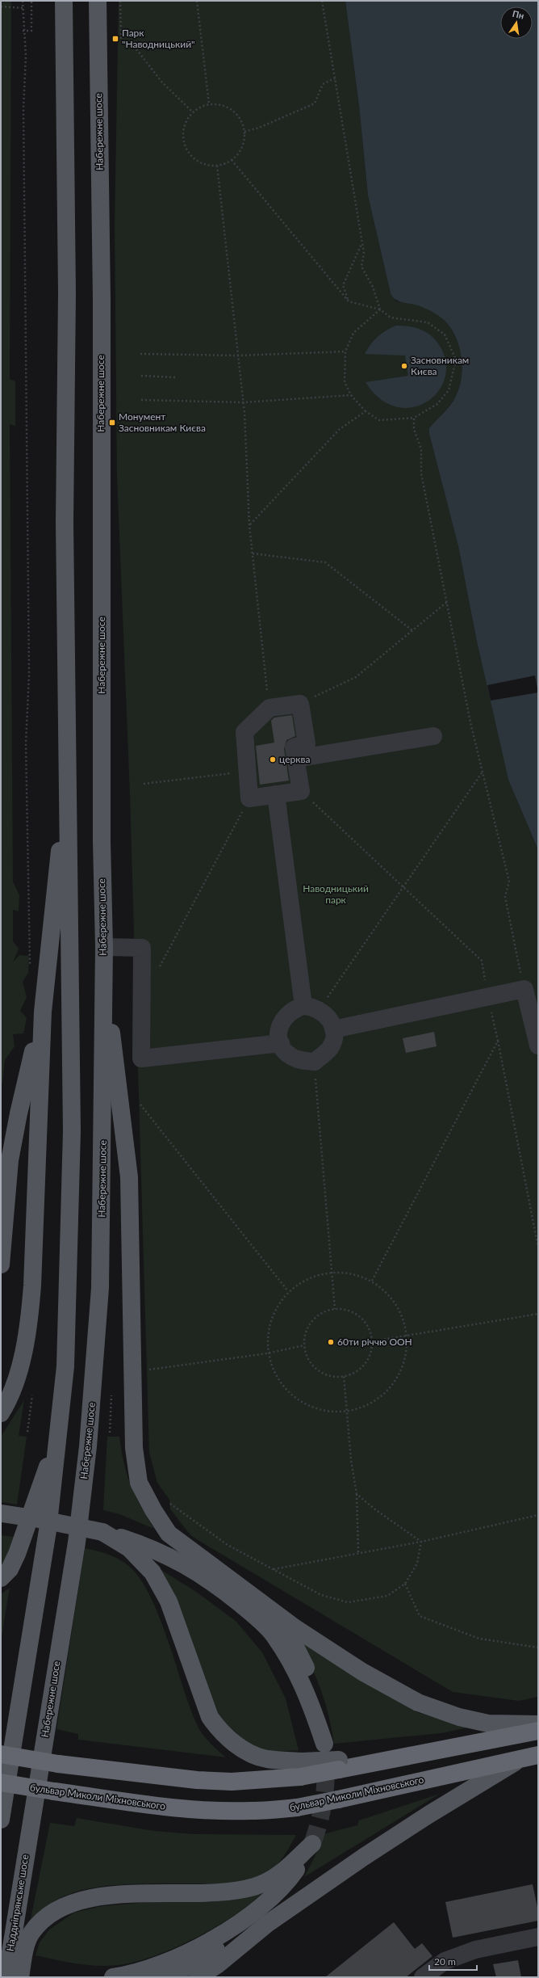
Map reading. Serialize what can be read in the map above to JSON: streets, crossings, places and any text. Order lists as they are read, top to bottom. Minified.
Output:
{"streets":{"highway":["бульвар Миколи Міхновського"],"main road":["Набережне шосе","Наддніпрянське шосе"]},"crossings":[["Набережне шосе","Наддніпрянське шосе"]],"parks":["Наводницький парк"],"places":{"transit":["Парк \"Наводницький\"","Монумент Засновникам Києва"],"other":["Засновникам Києва","церква","60ти річчю ООН"]},"scale_bar":"20 m","north":"top"}
